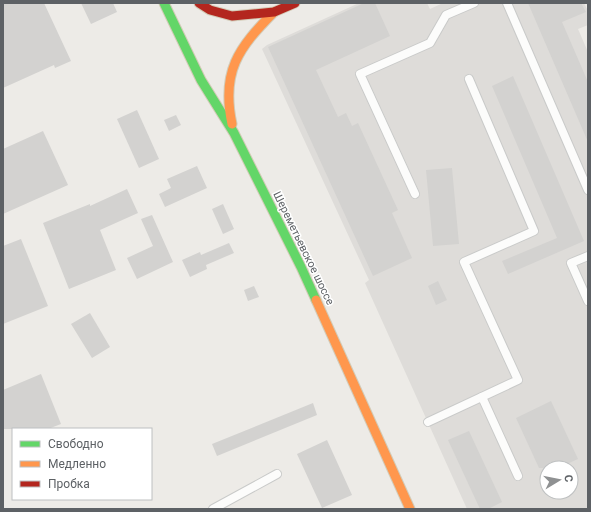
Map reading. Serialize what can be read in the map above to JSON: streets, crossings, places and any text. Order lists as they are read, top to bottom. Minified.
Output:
{"streets":{"main road":["Шереметьевское шоссе"]},"legend":["Свободно","Медленно","Пробка"],"north":"right"}
